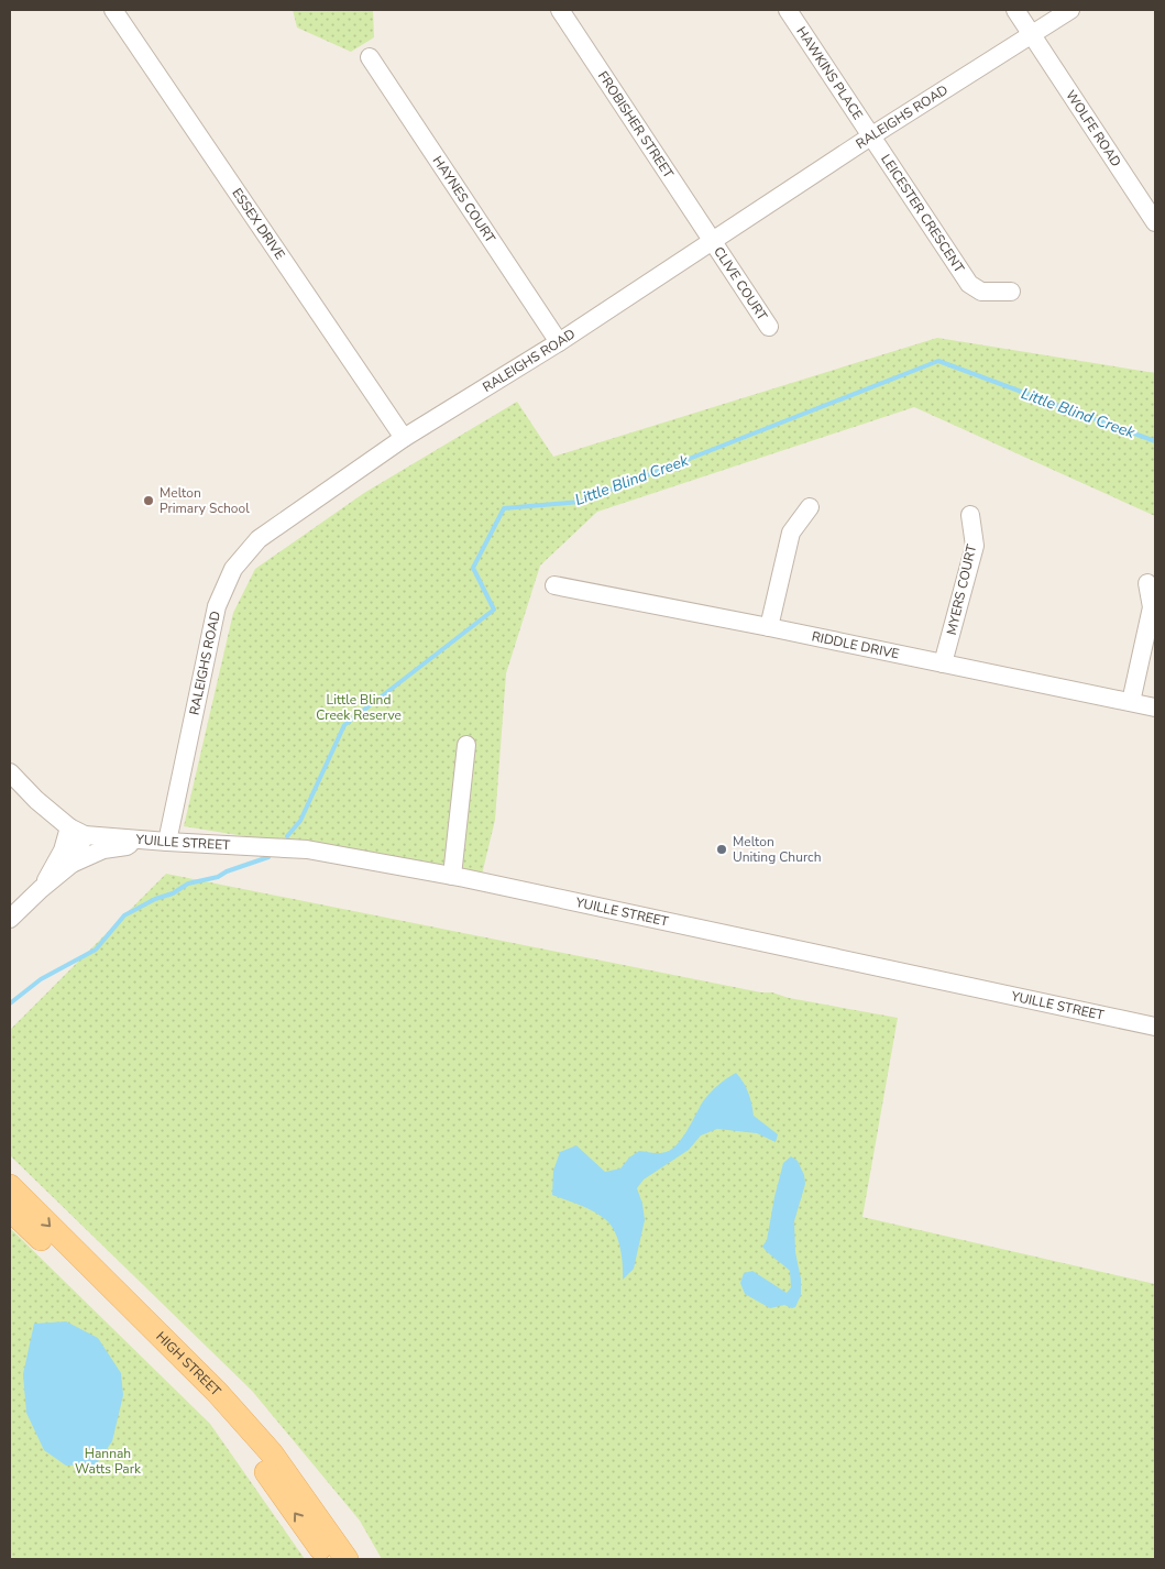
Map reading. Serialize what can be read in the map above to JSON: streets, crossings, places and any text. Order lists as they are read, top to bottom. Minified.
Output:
{"streets":{"main road":["HIGH STREET"],"street":["HAWKINS PLACE","RALEIGHS ROAD","FROBISHER STREET","WOLFE ROAD","HAYNES COURT","LEICESTER CRESCENT","ESSEX DRIVE","CLIVE COURT","MYERS COURT","RIDDLE DRIVE","YUILLE STREET"]},"crossings":[["HAWKINS PLACE","RALEIGHS ROAD"],["HAWKINS PLACE","LEICESTER CRESCENT"],["RALEIGHS ROAD","FROBISHER STREET"],["RALEIGHS ROAD","WOLFE ROAD"],["RALEIGHS ROAD","HAYNES COURT"],["RALEIGHS ROAD","LEICESTER CRESCENT"],["RALEIGHS ROAD","ESSEX DRIVE"],["RALEIGHS ROAD","CLIVE COURT"],["RALEIGHS ROAD","YUILLE STREET"],["FROBISHER STREET","CLIVE COURT"],["MYERS COURT","RIDDLE DRIVE"]],"water":["Little Blind Creek"],"parks":["Little Blind Creek Reserve","Hannah Watts Park"],"places":["Melton Primary School","Melton Uniting Church"]}
